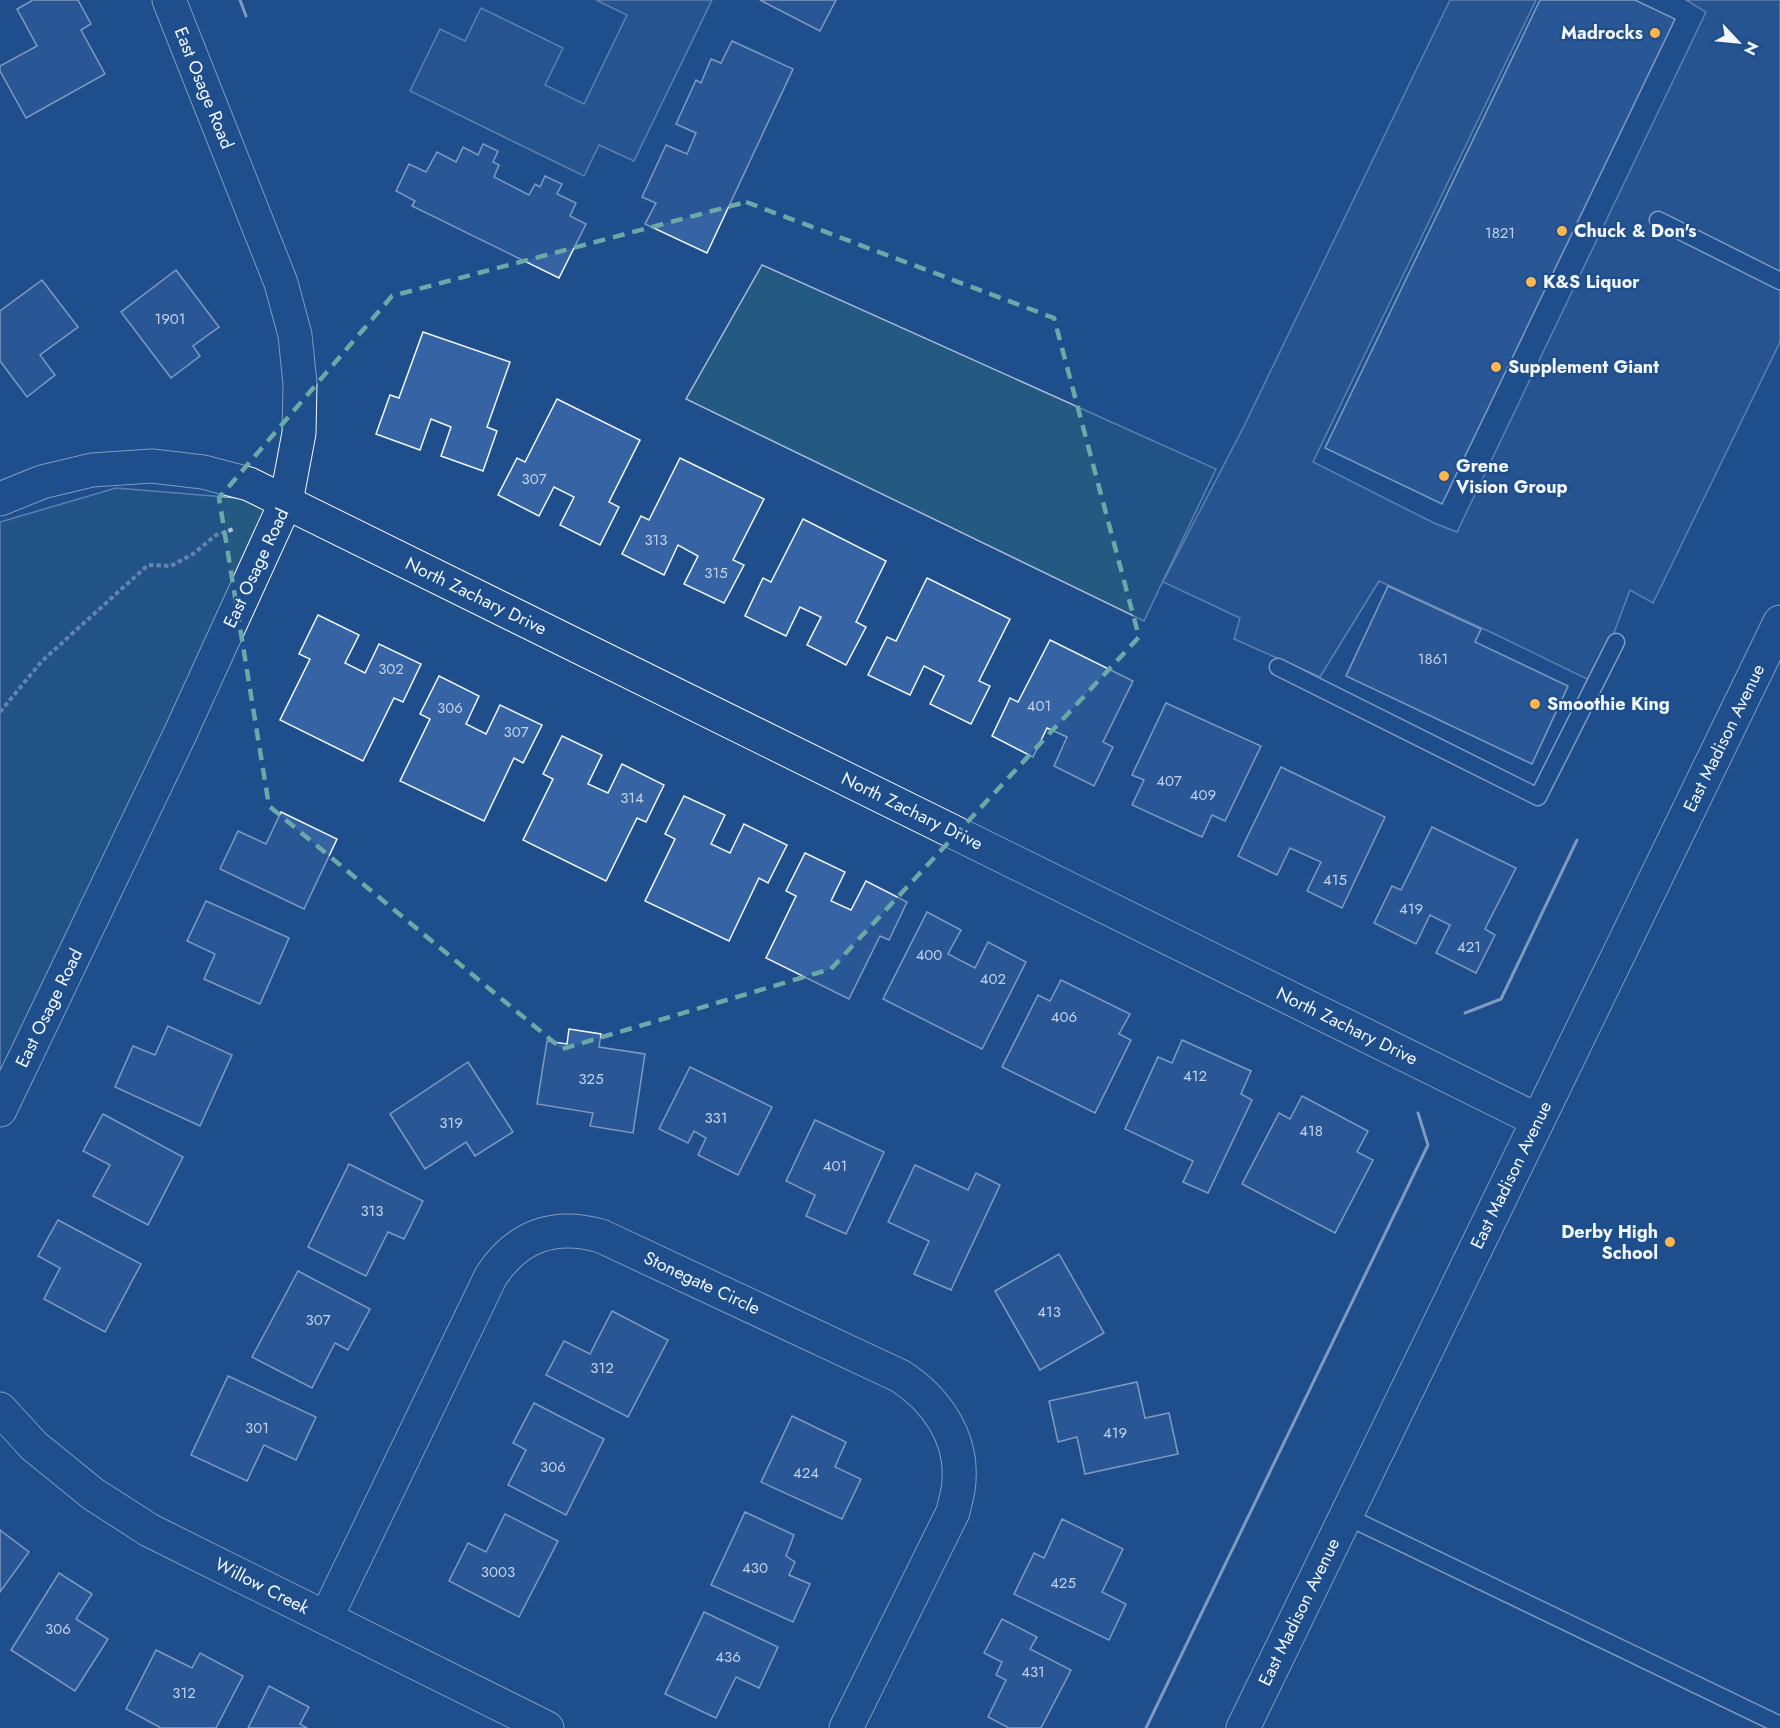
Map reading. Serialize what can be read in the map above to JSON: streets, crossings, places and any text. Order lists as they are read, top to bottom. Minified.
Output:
{"streets":{"street":["East Osage Road","North Zachary Drive","East Madison Avenue","Stonegate Circle","Willow Creek"]},"crossings":[["East Osage Road","North Zachary Drive"],["North Zachary Drive","East Madison Avenue"],["Stonegate Circle","Willow Creek"]],"places":["Madrocks","Chuck & Don's","K&S Liquor","Supplement Giant","Grene Vision Group","Smoothie King","Derby High School"],"house_numbers":["1821","1901","307","313","315","1861","302","401","306","307","407","409","314","415","419","421","400","402","406","412","325","331","319","418","401","313","413","307","312","301","419","306","424","430","3003","425","306","436","431","312"],"north":"bottom right"}
